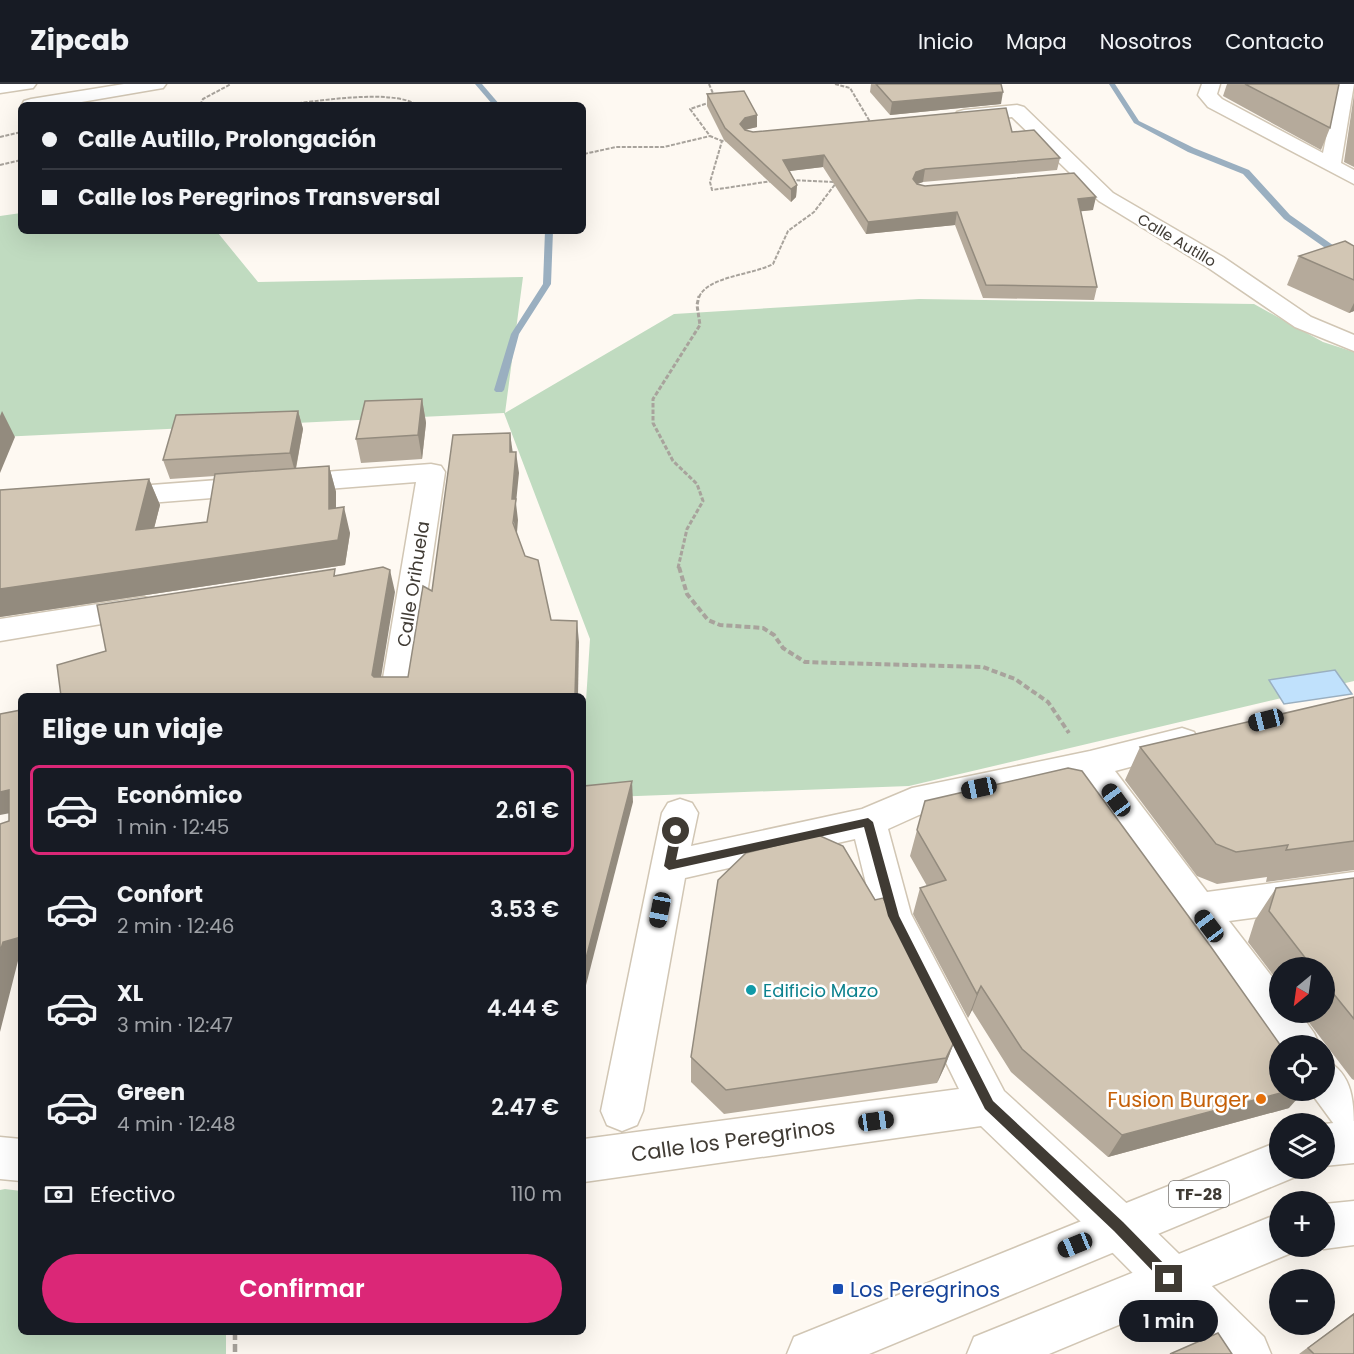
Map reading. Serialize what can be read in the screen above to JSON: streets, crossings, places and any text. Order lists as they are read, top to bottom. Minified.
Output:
{"streets":{"street":["Calle Autillo","Calle Orihuela","Calle los Peregrinos","TF-28"]},"places":{"other":["Edificio Mazo","Fusion Burger"],"transit":["Los Peregrinos"]},"north":"bottom left","page":{"header":"Zipcab","nav":["Inicio","Mapa","Nosotros","Contacto"],"banner":["Calle Autillo, Prolongación","Calle los Peregrinos Transversal"],"heading":"Elige un viaje","list":[{"name":"Económico","note":"1 min · 12:45","value":"2.61 €"},{"name":"Confort","note":"2 min · 12:46","value":"3.53 €"},{"name":"XL","note":"3 min · 12:47","value":"4.44 €"},{"name":"Green","note":"4 min · 12:48","value":"2.47 €"}],"map_buttons":["+","−"],"pay":["Efectivo","110 m"],"buttons":"Confirmar","bubble":"1 min"}}
